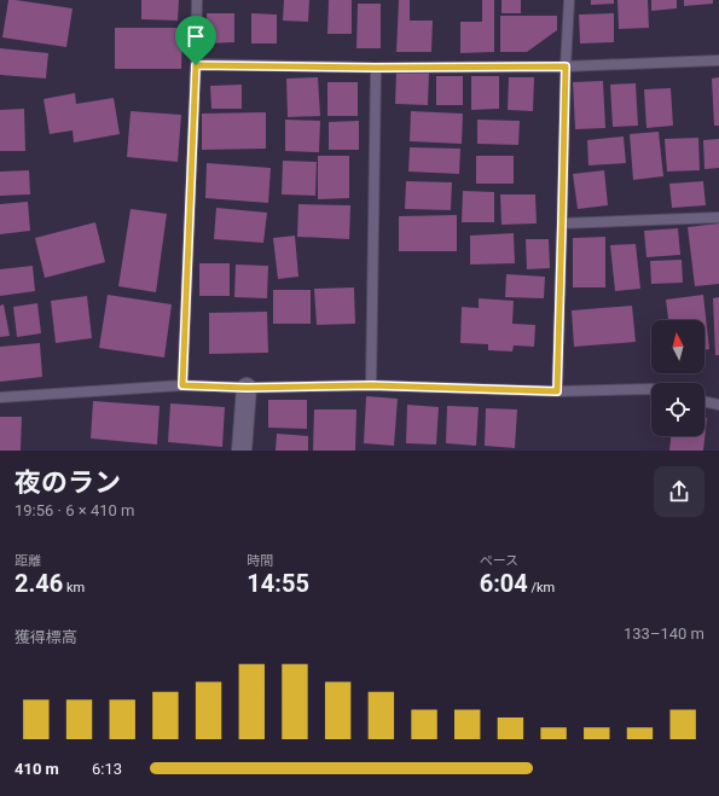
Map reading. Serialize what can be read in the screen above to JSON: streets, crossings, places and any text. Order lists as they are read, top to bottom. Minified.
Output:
{"north":"top","page":{"heading":["夜のラン","19:56 · 6 × 410 m"],"stats":[["距離","2.46 km"],["時間","14:55"],["ペース","6:04 /km"]],"chart":["獲得標高","133–140 m"],"list":[{"name":"410 m","note":"6:13"}]}}
